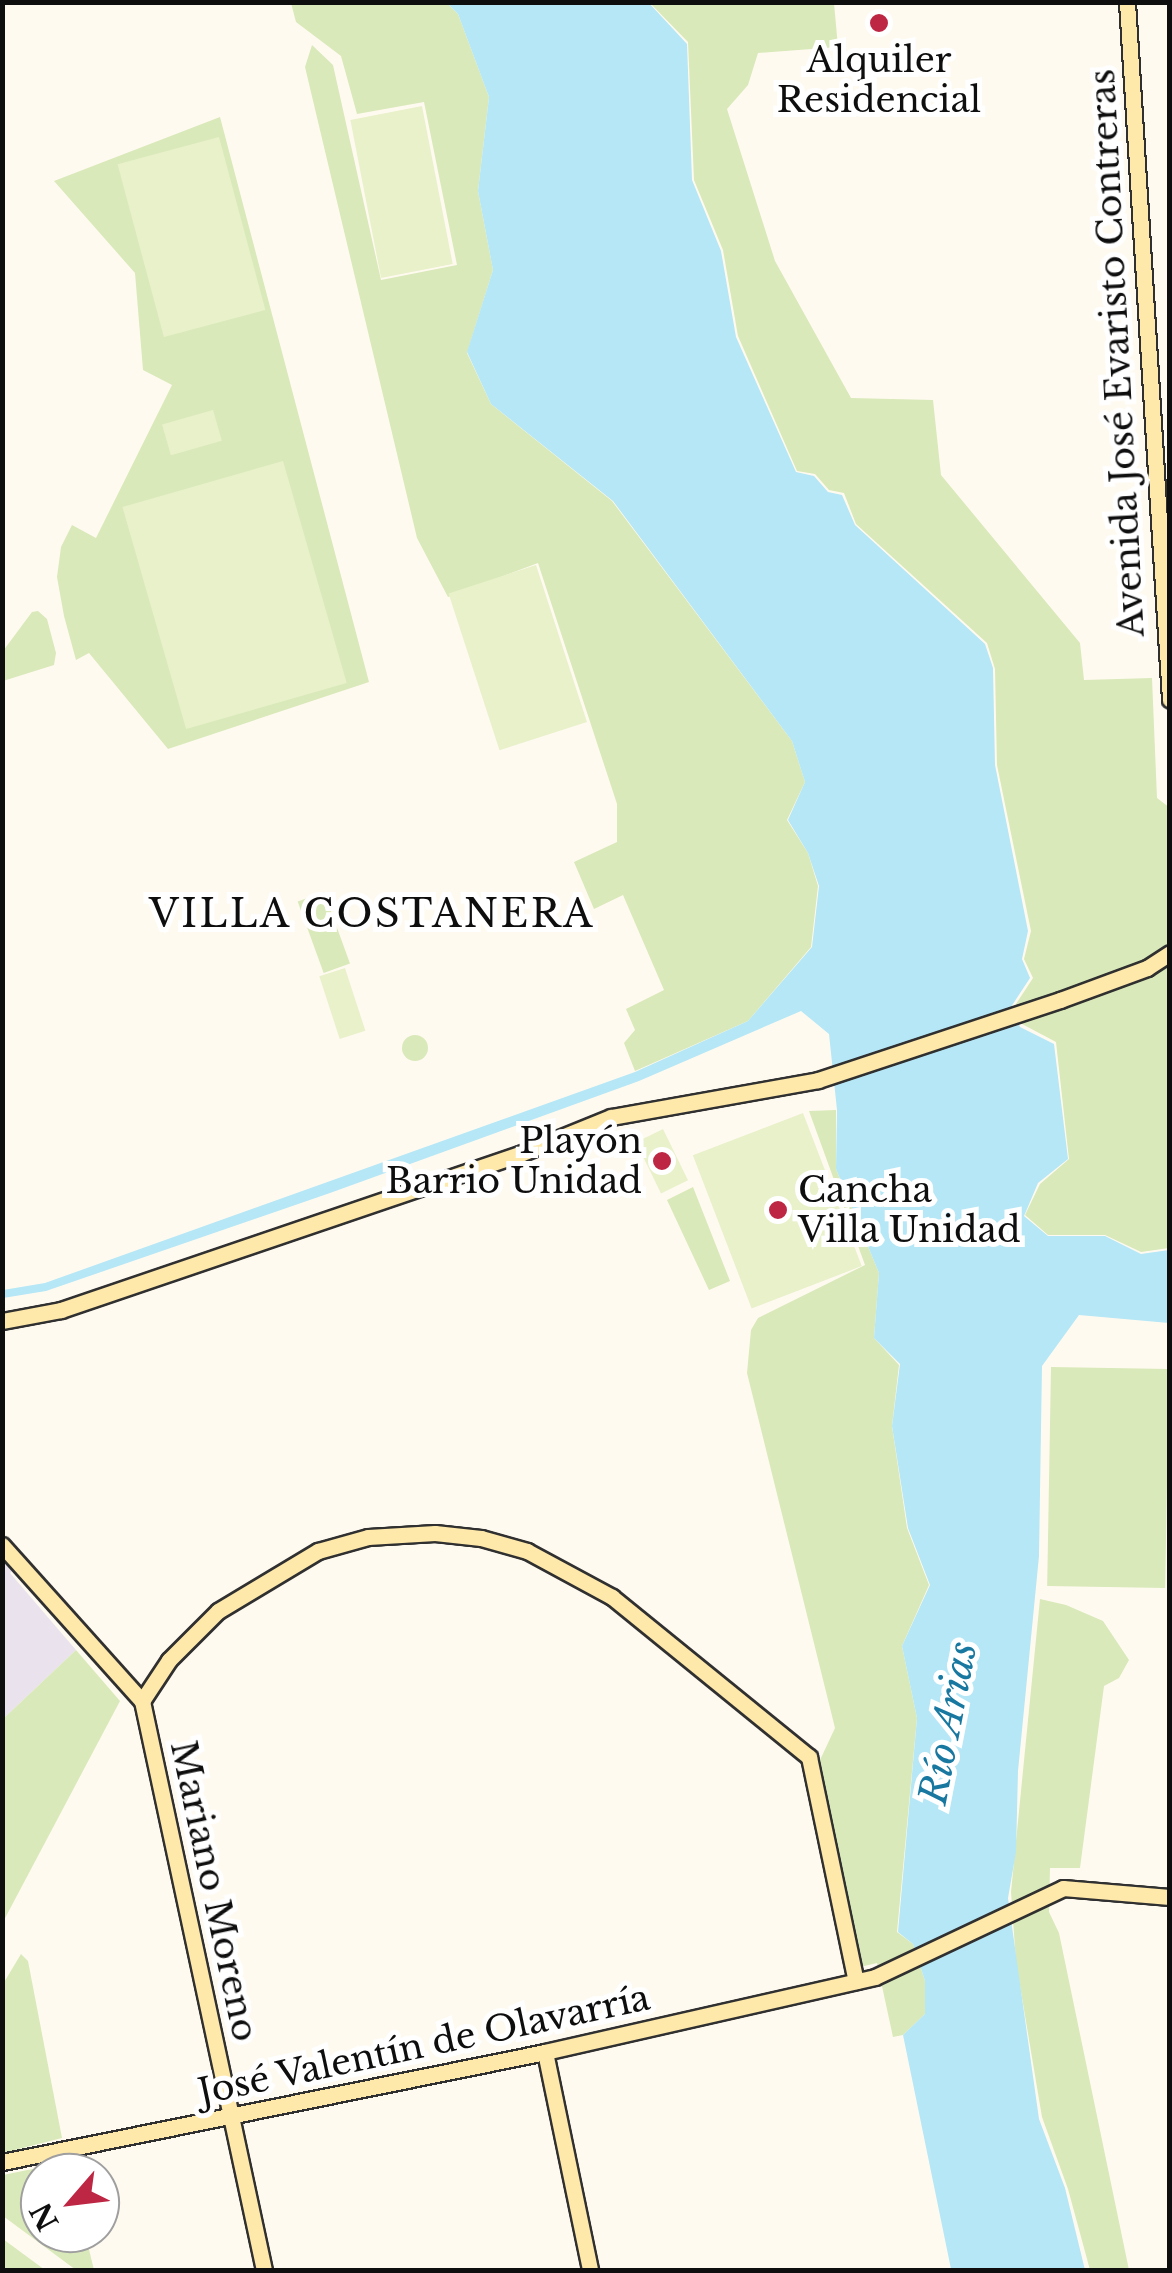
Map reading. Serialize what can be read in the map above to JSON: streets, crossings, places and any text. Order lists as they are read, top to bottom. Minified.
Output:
{"streets":{"street":["Avenida José Evaristo Contreras","Mariano Moreno","José Valentín de Olavarría"]},"crossings":[["Mariano Moreno","José Valentín de Olavarría"]],"districts":["VILLA COSTANERA"],"water":["Río Arias"],"places":["Alquiler Residencial","Playón Barrio Unidad","Cancha Villa Unidad"],"north":"bottom left"}
